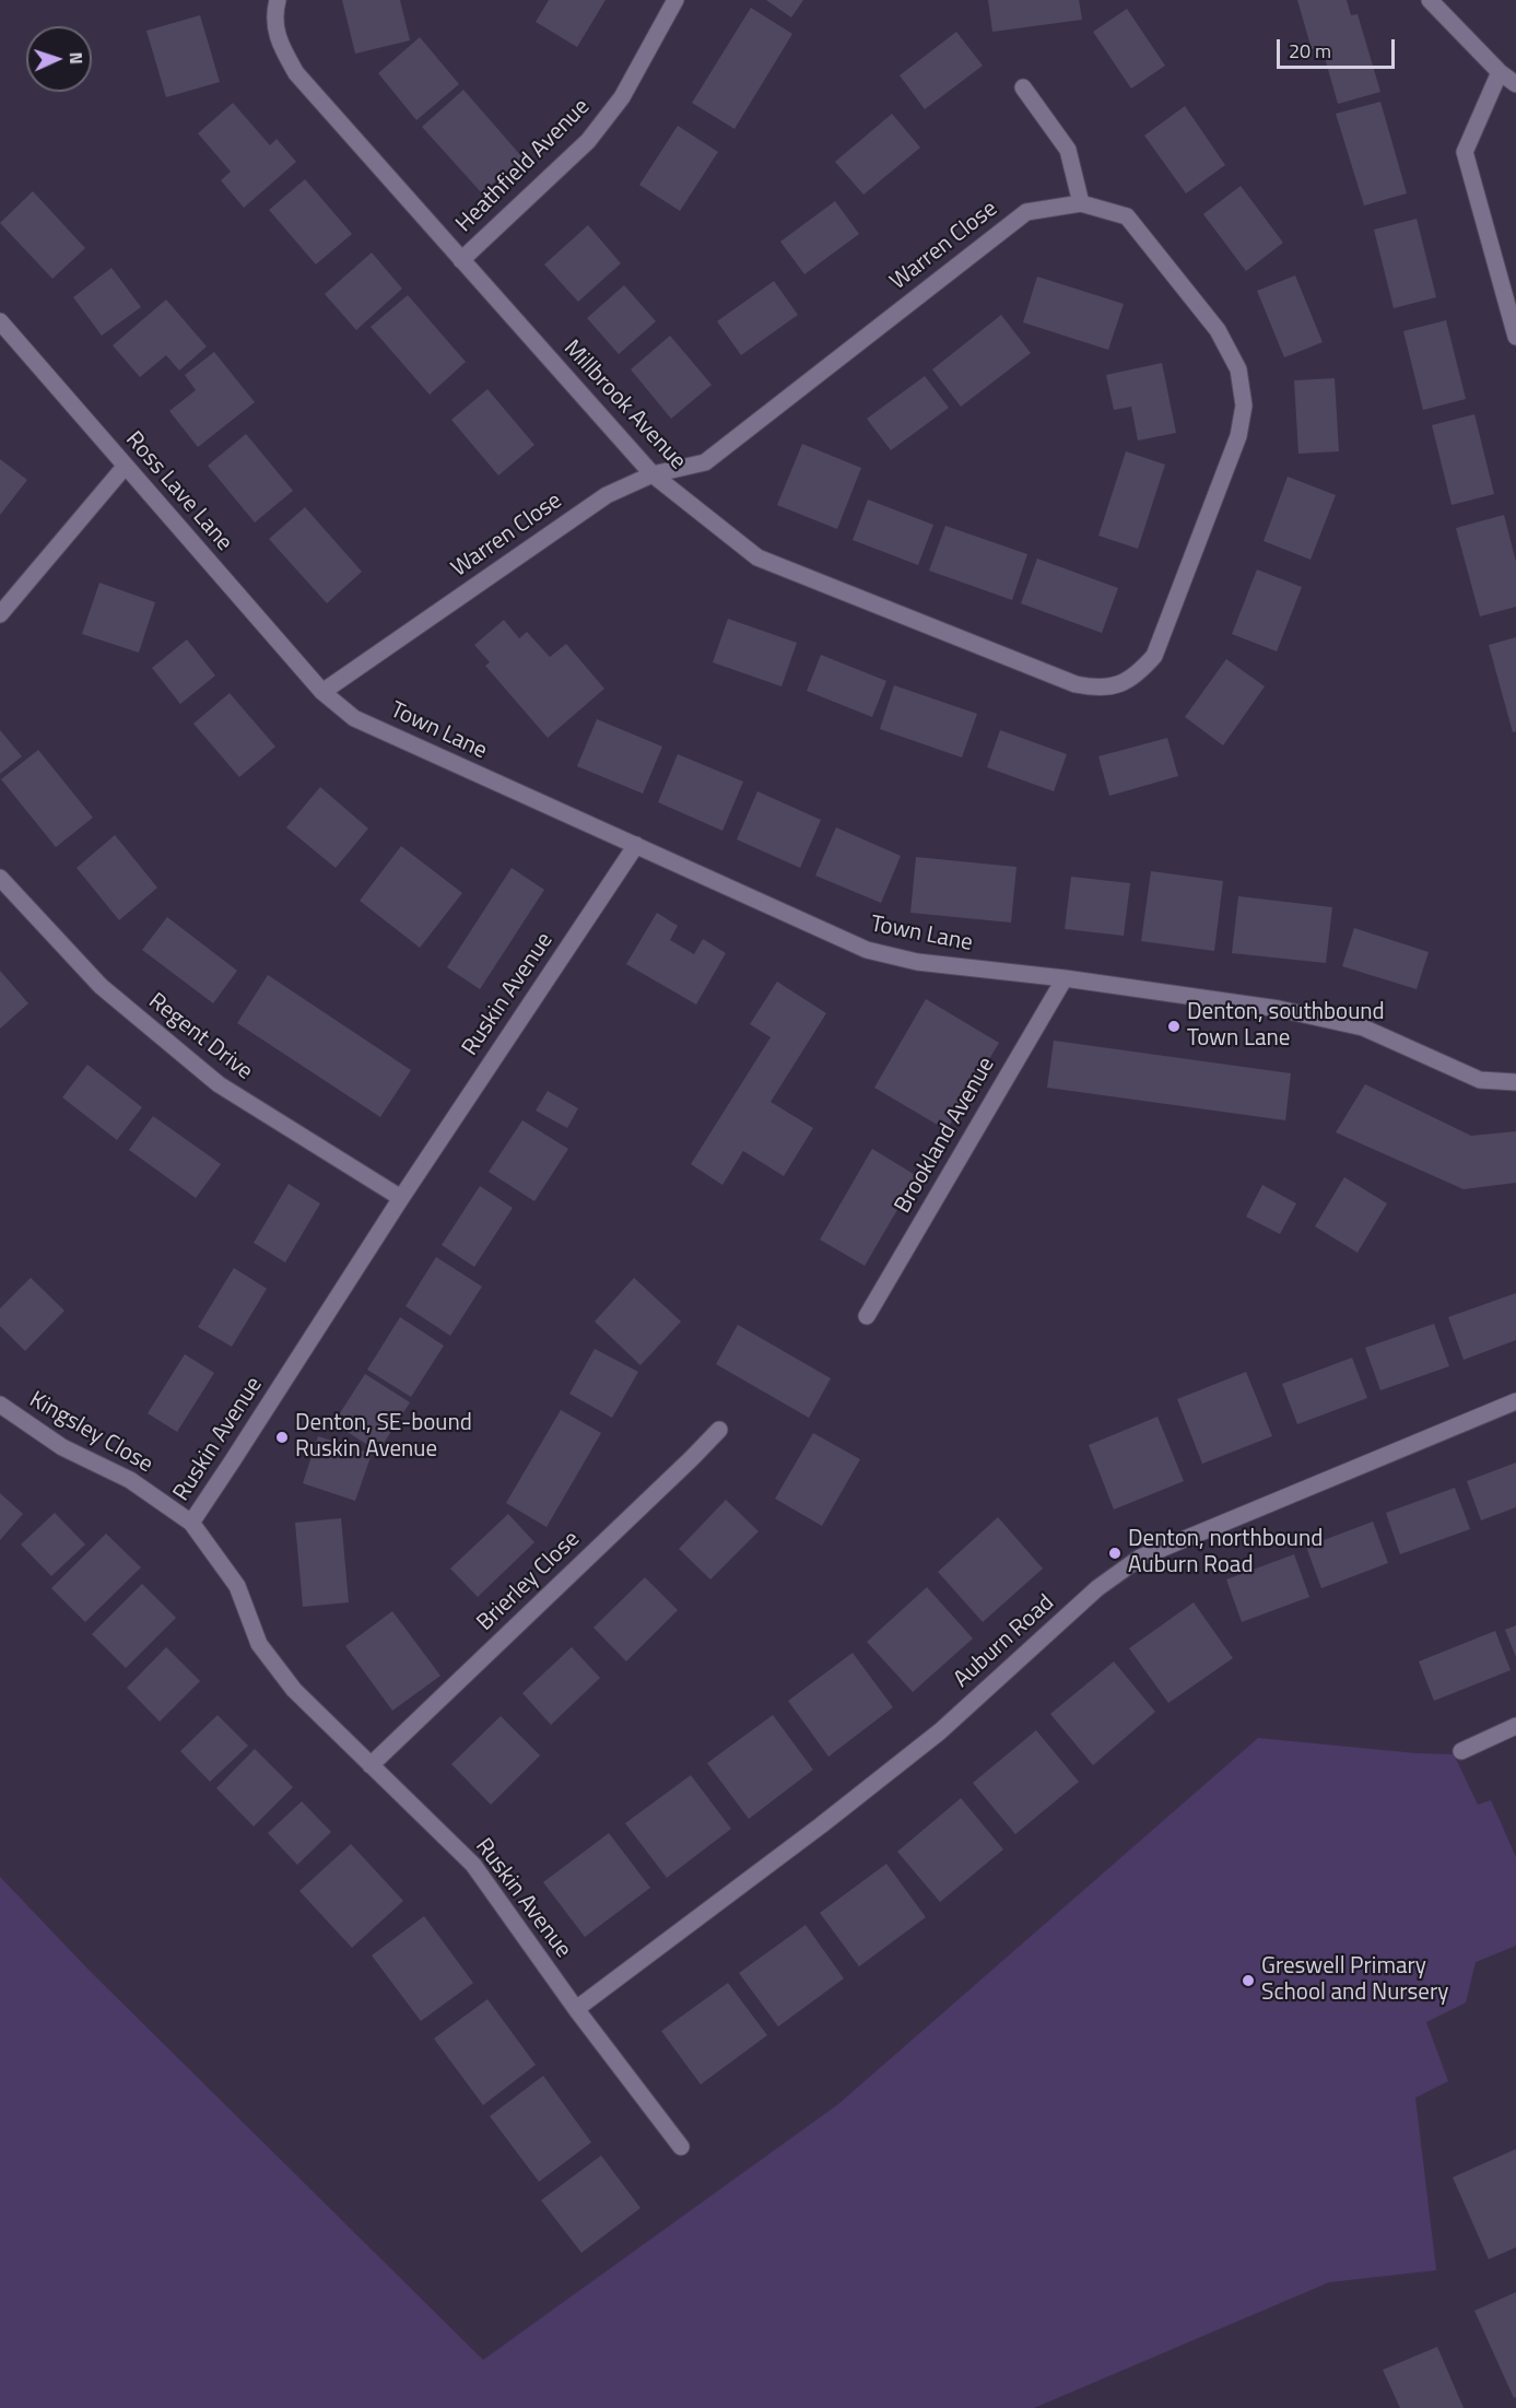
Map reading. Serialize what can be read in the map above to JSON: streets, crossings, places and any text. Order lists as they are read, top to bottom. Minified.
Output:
{"streets":{"street":["Heathfield Avenue","Warren Close","Millbrook Avenue","Ross Lave Lane","Town Lane","Ruskin Avenue","Regent Drive","Brookland Avenue","Kingsley Close","Brierley Close","Auburn Road"]},"crossings":[["Heathfield Avenue","Millbrook Avenue"],["Warren Close","Millbrook Avenue"],["Warren Close","Ross Lave Lane"],["Warren Close","Town Lane"],["Ross Lave Lane","Town Lane"],["Town Lane","Ruskin Avenue"],["Town Lane","Brookland Avenue"],["Ruskin Avenue","Regent Drive"],["Ruskin Avenue","Kingsley Close"],["Ruskin Avenue","Brierley Close"],["Ruskin Avenue","Auburn Road"]],"places":["Denton, southbound Town Lane","Denton, SE-bound Ruskin Avenue","Denton, northbound Auburn Road","Greswell Primary School and Nursery"],"scale_bar":"20 m","north":"right"}
